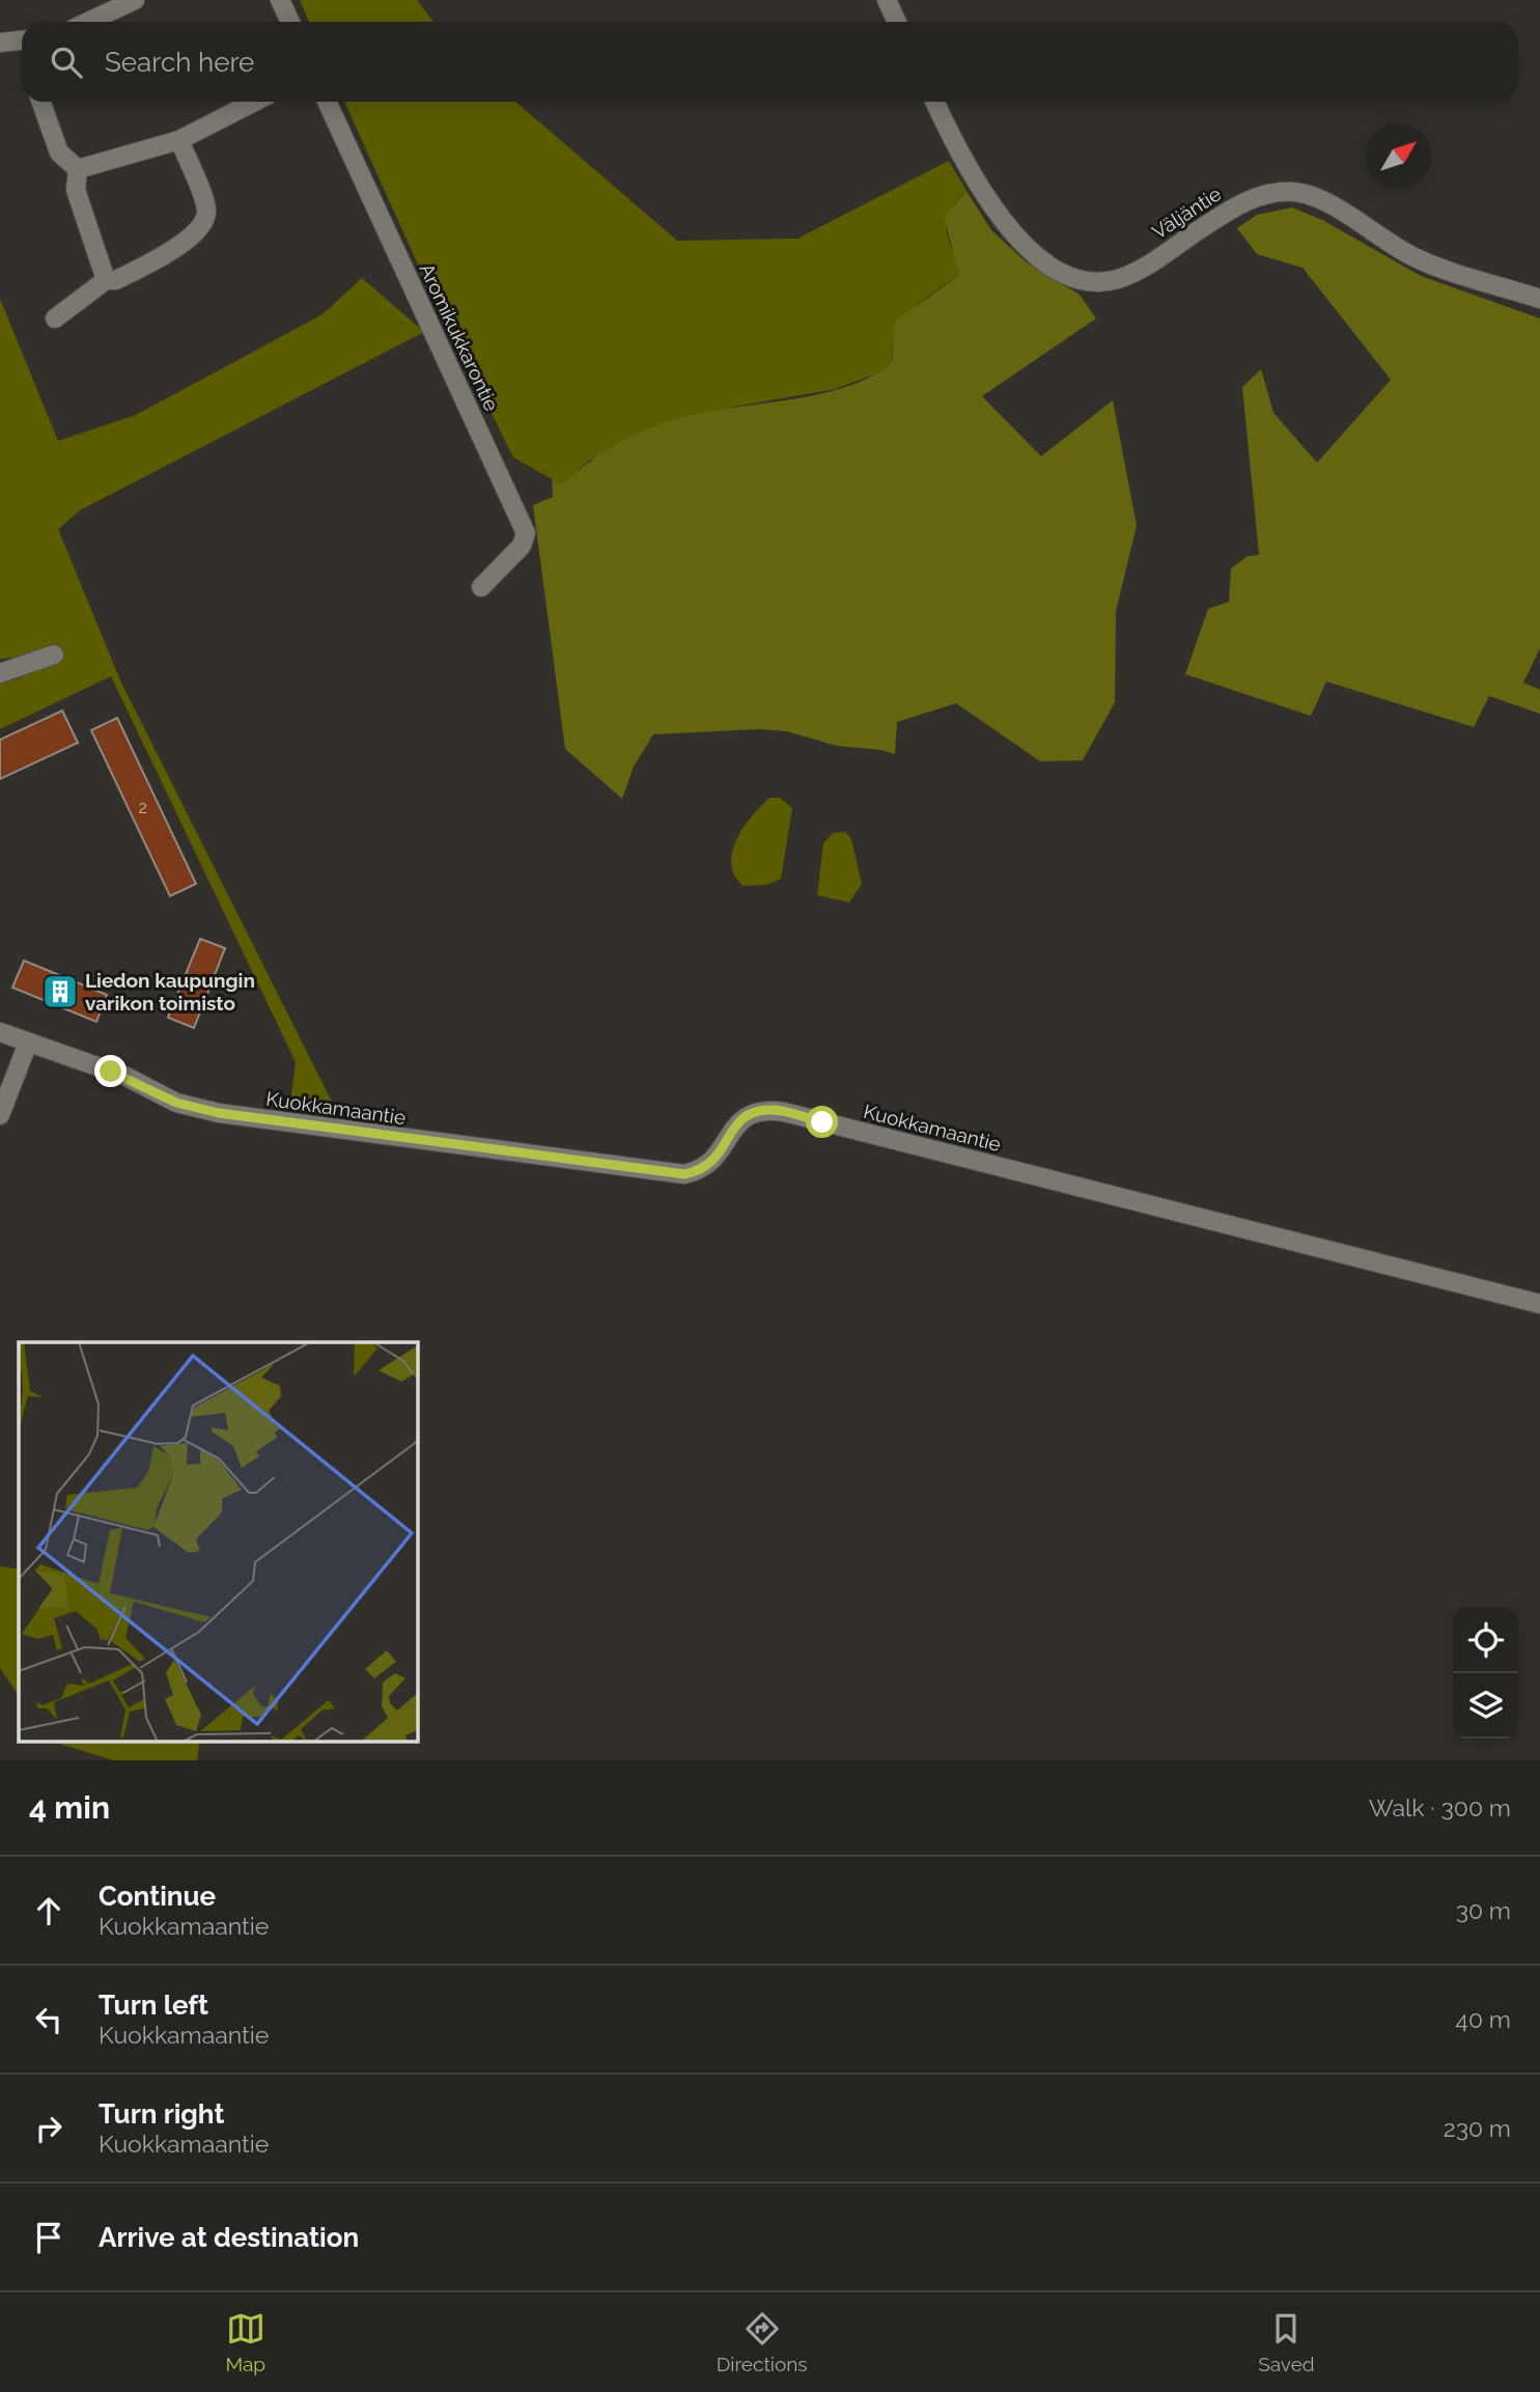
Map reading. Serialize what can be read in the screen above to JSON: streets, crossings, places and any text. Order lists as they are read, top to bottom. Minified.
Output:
{"streets":{"street":["Väljäntie","Aromikukkarontie","Kuokkamaantie"]},"places":{"building":["Liedon kaupungin varikon toimisto"]},"house_numbers":["2"],"north":"top right","page":{"search":"Search here","heading":["4 min","Walk · 300 m"],"list":[["Continue","Kuokkamaantie","30 m"],["Turn left","Kuokkamaantie","40 m"],["Turn right","Kuokkamaantie","230 m"],"Arrive at destination"],"nav":["Map","Directions","Saved"]}}
